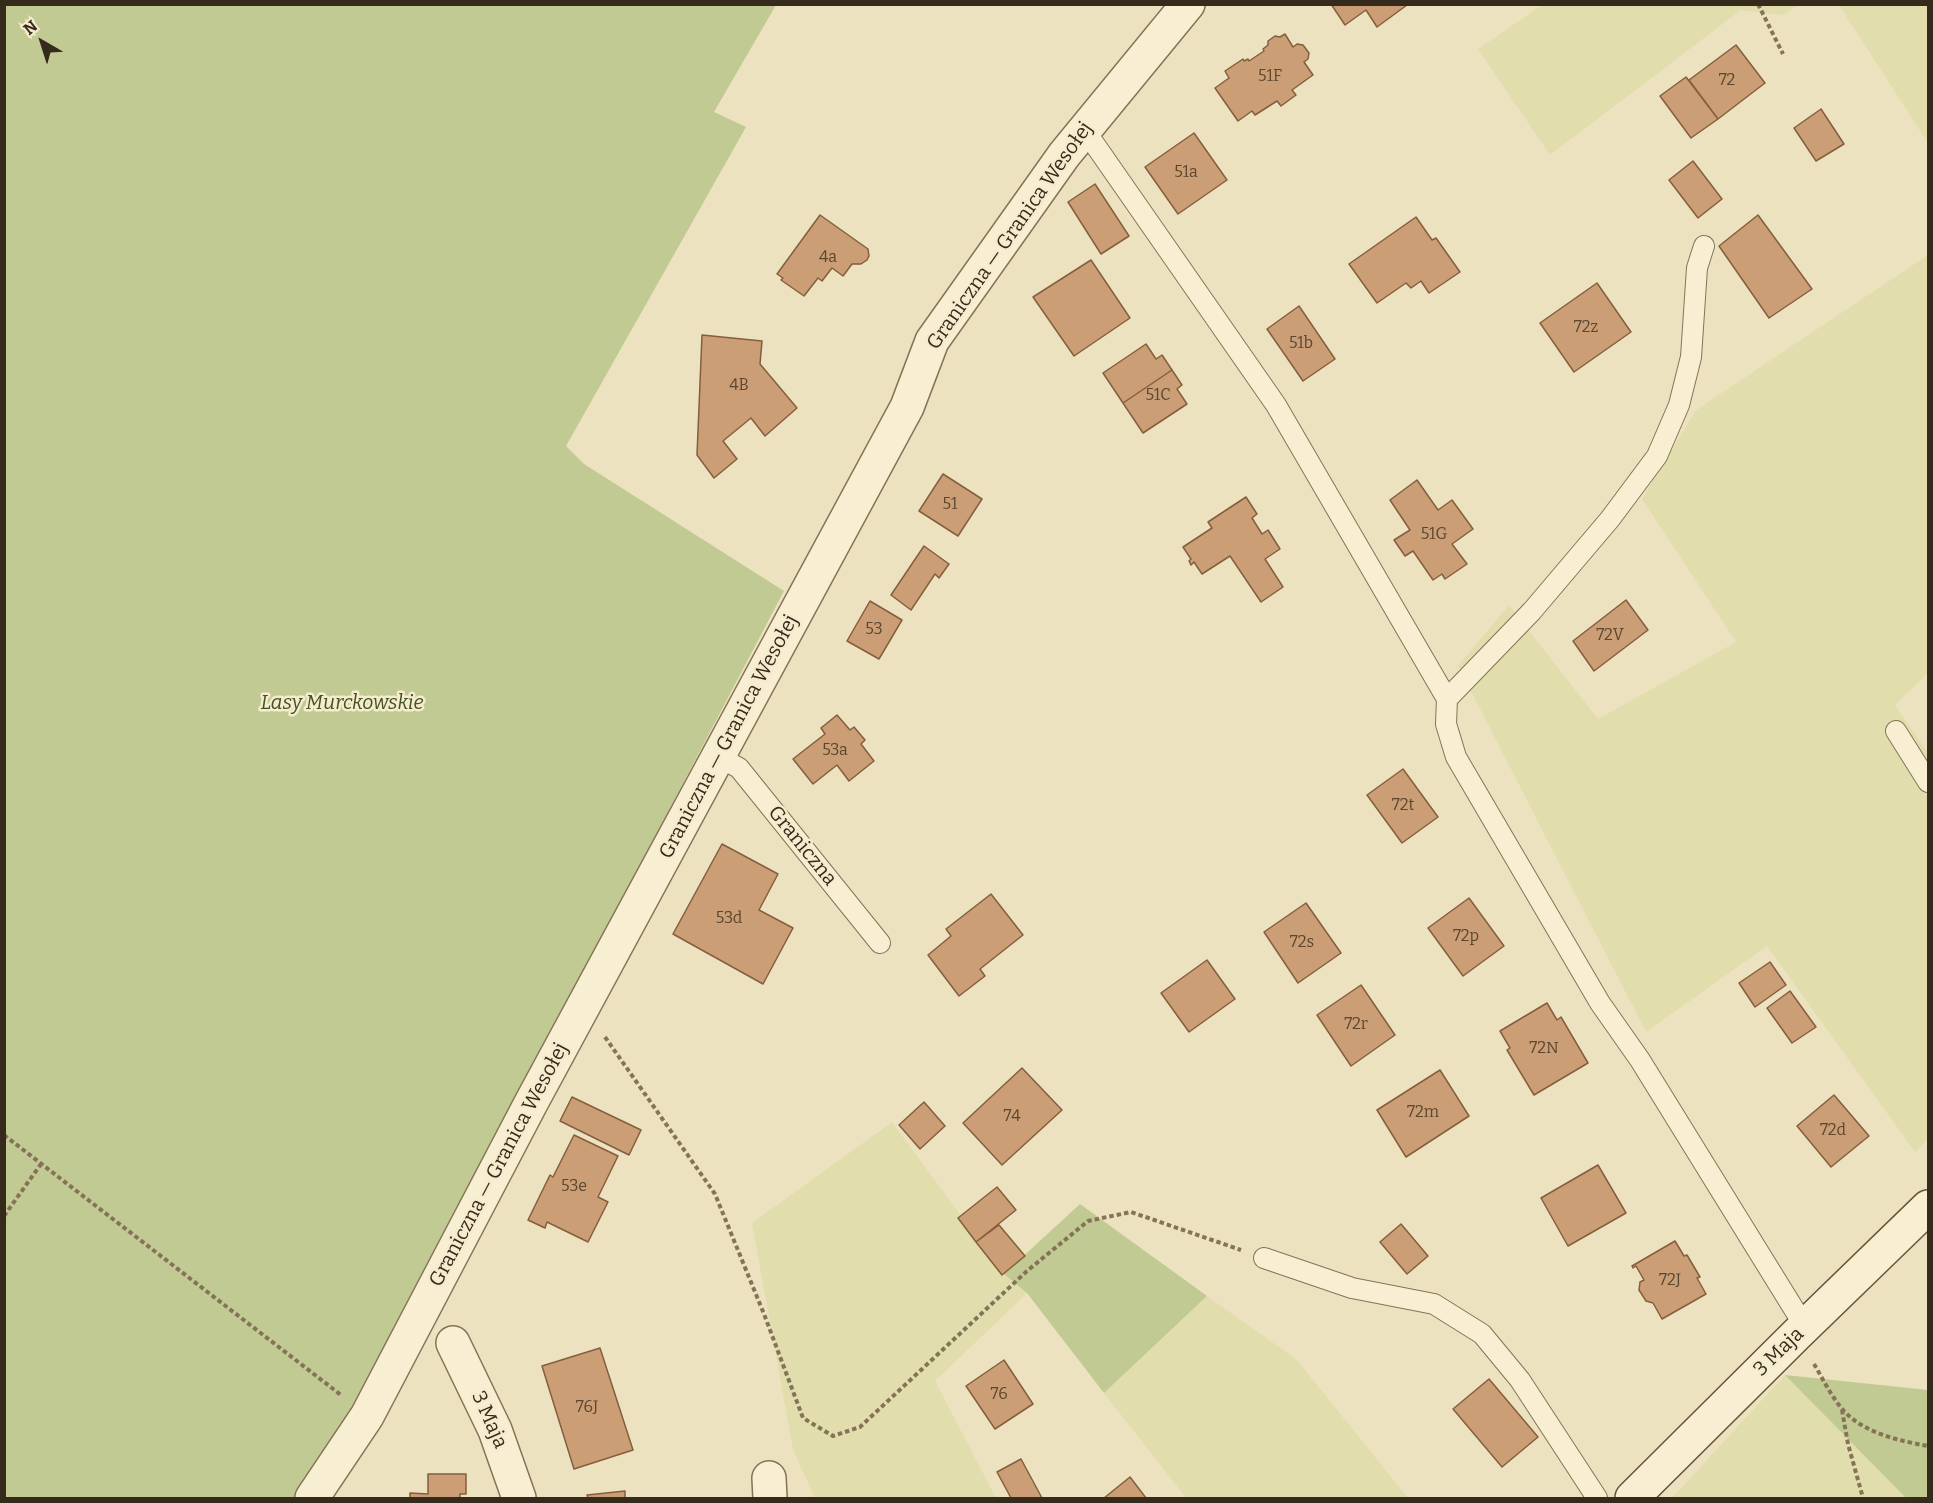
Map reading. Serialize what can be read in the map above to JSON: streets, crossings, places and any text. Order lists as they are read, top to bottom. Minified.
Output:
{"streets":{"street":["Graniczna — Granica Wesołej","3 Maja"],"lane":["Graniczna"]},"crossings":[["Graniczna — Granica Wesołej","Graniczna"]],"parks":["Lasy Murckowskie"],"house_numbers":["51F","72","51a","4a","72z","51b","4B","51C","51","51G","53","72V","53a","72t","53d","72p","72s","72r","72N","72m","74","72d","53e","72J","76","76J"],"north":"top left"}
